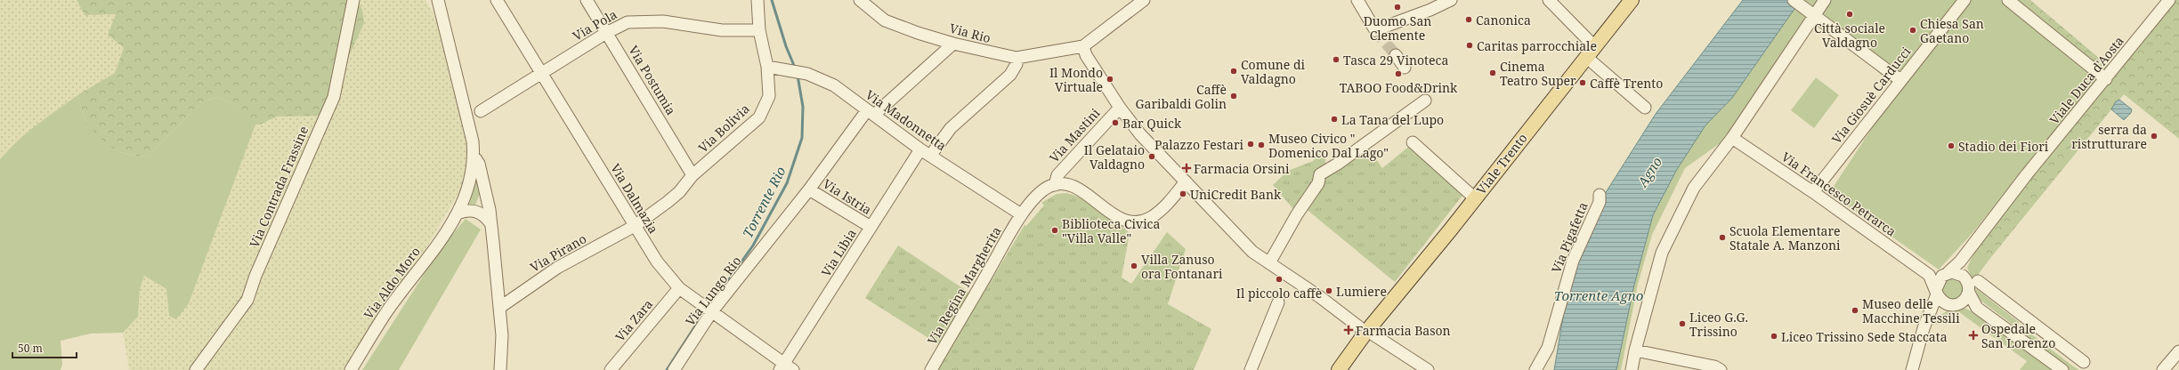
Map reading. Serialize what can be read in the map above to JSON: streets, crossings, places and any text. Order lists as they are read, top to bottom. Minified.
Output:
{"streets":{"main road":["Viale Trento"],"street":["Via Pola","Via Rio","Via Postumia","Viale Duca d'Aosta","Via Giosuè Carducci","Via Madonnetta","Via Bolivia","Via Mastini","Via Contrada Frassine","Via Francesco Petrarca","Via Istria","Via Dalmazia","Via Pigafetta","Via Pirano","Via Libia","Via Aldo Moro","Via Regina Margherita","Via Lungo Rio","Via Zara"]},"crossings":[["Via Pola","Via Postumia"],["Via Pola","Via Bolivia"],["Via Pola","Via Dalmazia"],["Via Rio","Via Libia"],["Via Rio","Via Lungo Rio"],["Via Postumia","Via Bolivia"],["Via Giosuè Carducci","Via Francesco Petrarca"],["Via Madonnetta","Via Bolivia"],["Via Madonnetta","Via Libia"],["Via Madonnetta","Via Regina Margherita"],["Via Madonnetta","Via Lungo Rio"],["Via Bolivia","Via Dalmazia"],["Via Bolivia","Via Pirano"],["Via Mastini","Via Regina Margherita"],["Via Istria","Via Libia"],["Via Istria","Via Lungo Rio"],["Via Dalmazia","Via Pirano"],["Via Dalmazia","Via Libia"],["Via Dalmazia","Via Lungo Rio"],["Via Dalmazia","Via Zara"]],"water":["Agno","Torrente Rio","Torrente Agno"],"places":{"other":["Duomo San Clemente","Città sociale Valdagno","Canonica","Chiesa San Gaetano","Caritas parrocchiale","Tasca 29 Vinoteca","Comune di Valdagno","Cinema Teatro Super","TABOO Food&Drink","Il Mondo Virtuale","Caffè Trento","Caffè Garibaldi Golin","La Tana del Lupo","Bar Quick","serra da ristrutturare","Palazzo Festari","Museo Civico \" Domenico Dal Lago\"","Stadio dei Fiori","Il Gelataio Valdagno","UniCredit Bank","Biblioteca Civica \"Villa Valle\"","Scuola Elementare Statale A. Manzoni","Villa Zanuso ora Fontanari","Il piccolo caffè","Lumiere","Museo delle Macchine Tessili","Liceo G.G. Trissino","Liceo Trissino Sede Staccata"],"health":["Farmacia Orsini","Farmacia Bason","Ospedale San Lorenzo"]},"scale_bar":"50 m"}
